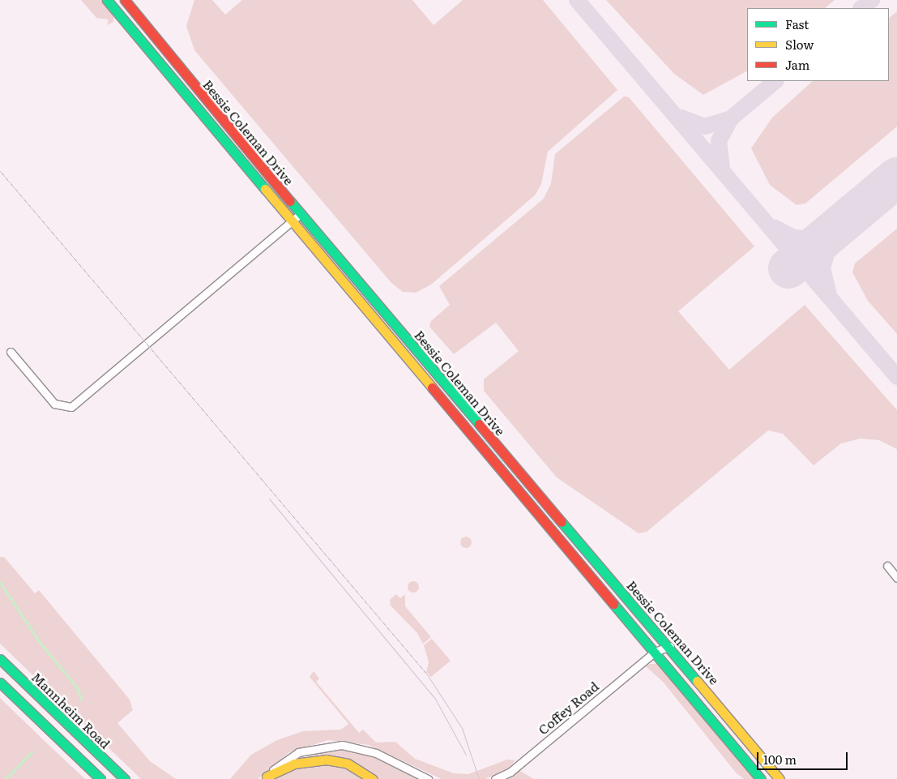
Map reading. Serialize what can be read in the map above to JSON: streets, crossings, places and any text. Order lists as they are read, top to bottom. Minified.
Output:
{"streets":{"street":["Bessie Coleman Drive","Coffey Road","Mannheim Road"]},"crossings":[["Bessie Coleman Drive","Coffey Road"]],"legend":["Fast","Slow","Jam"],"scale_bar":"100 m"}
